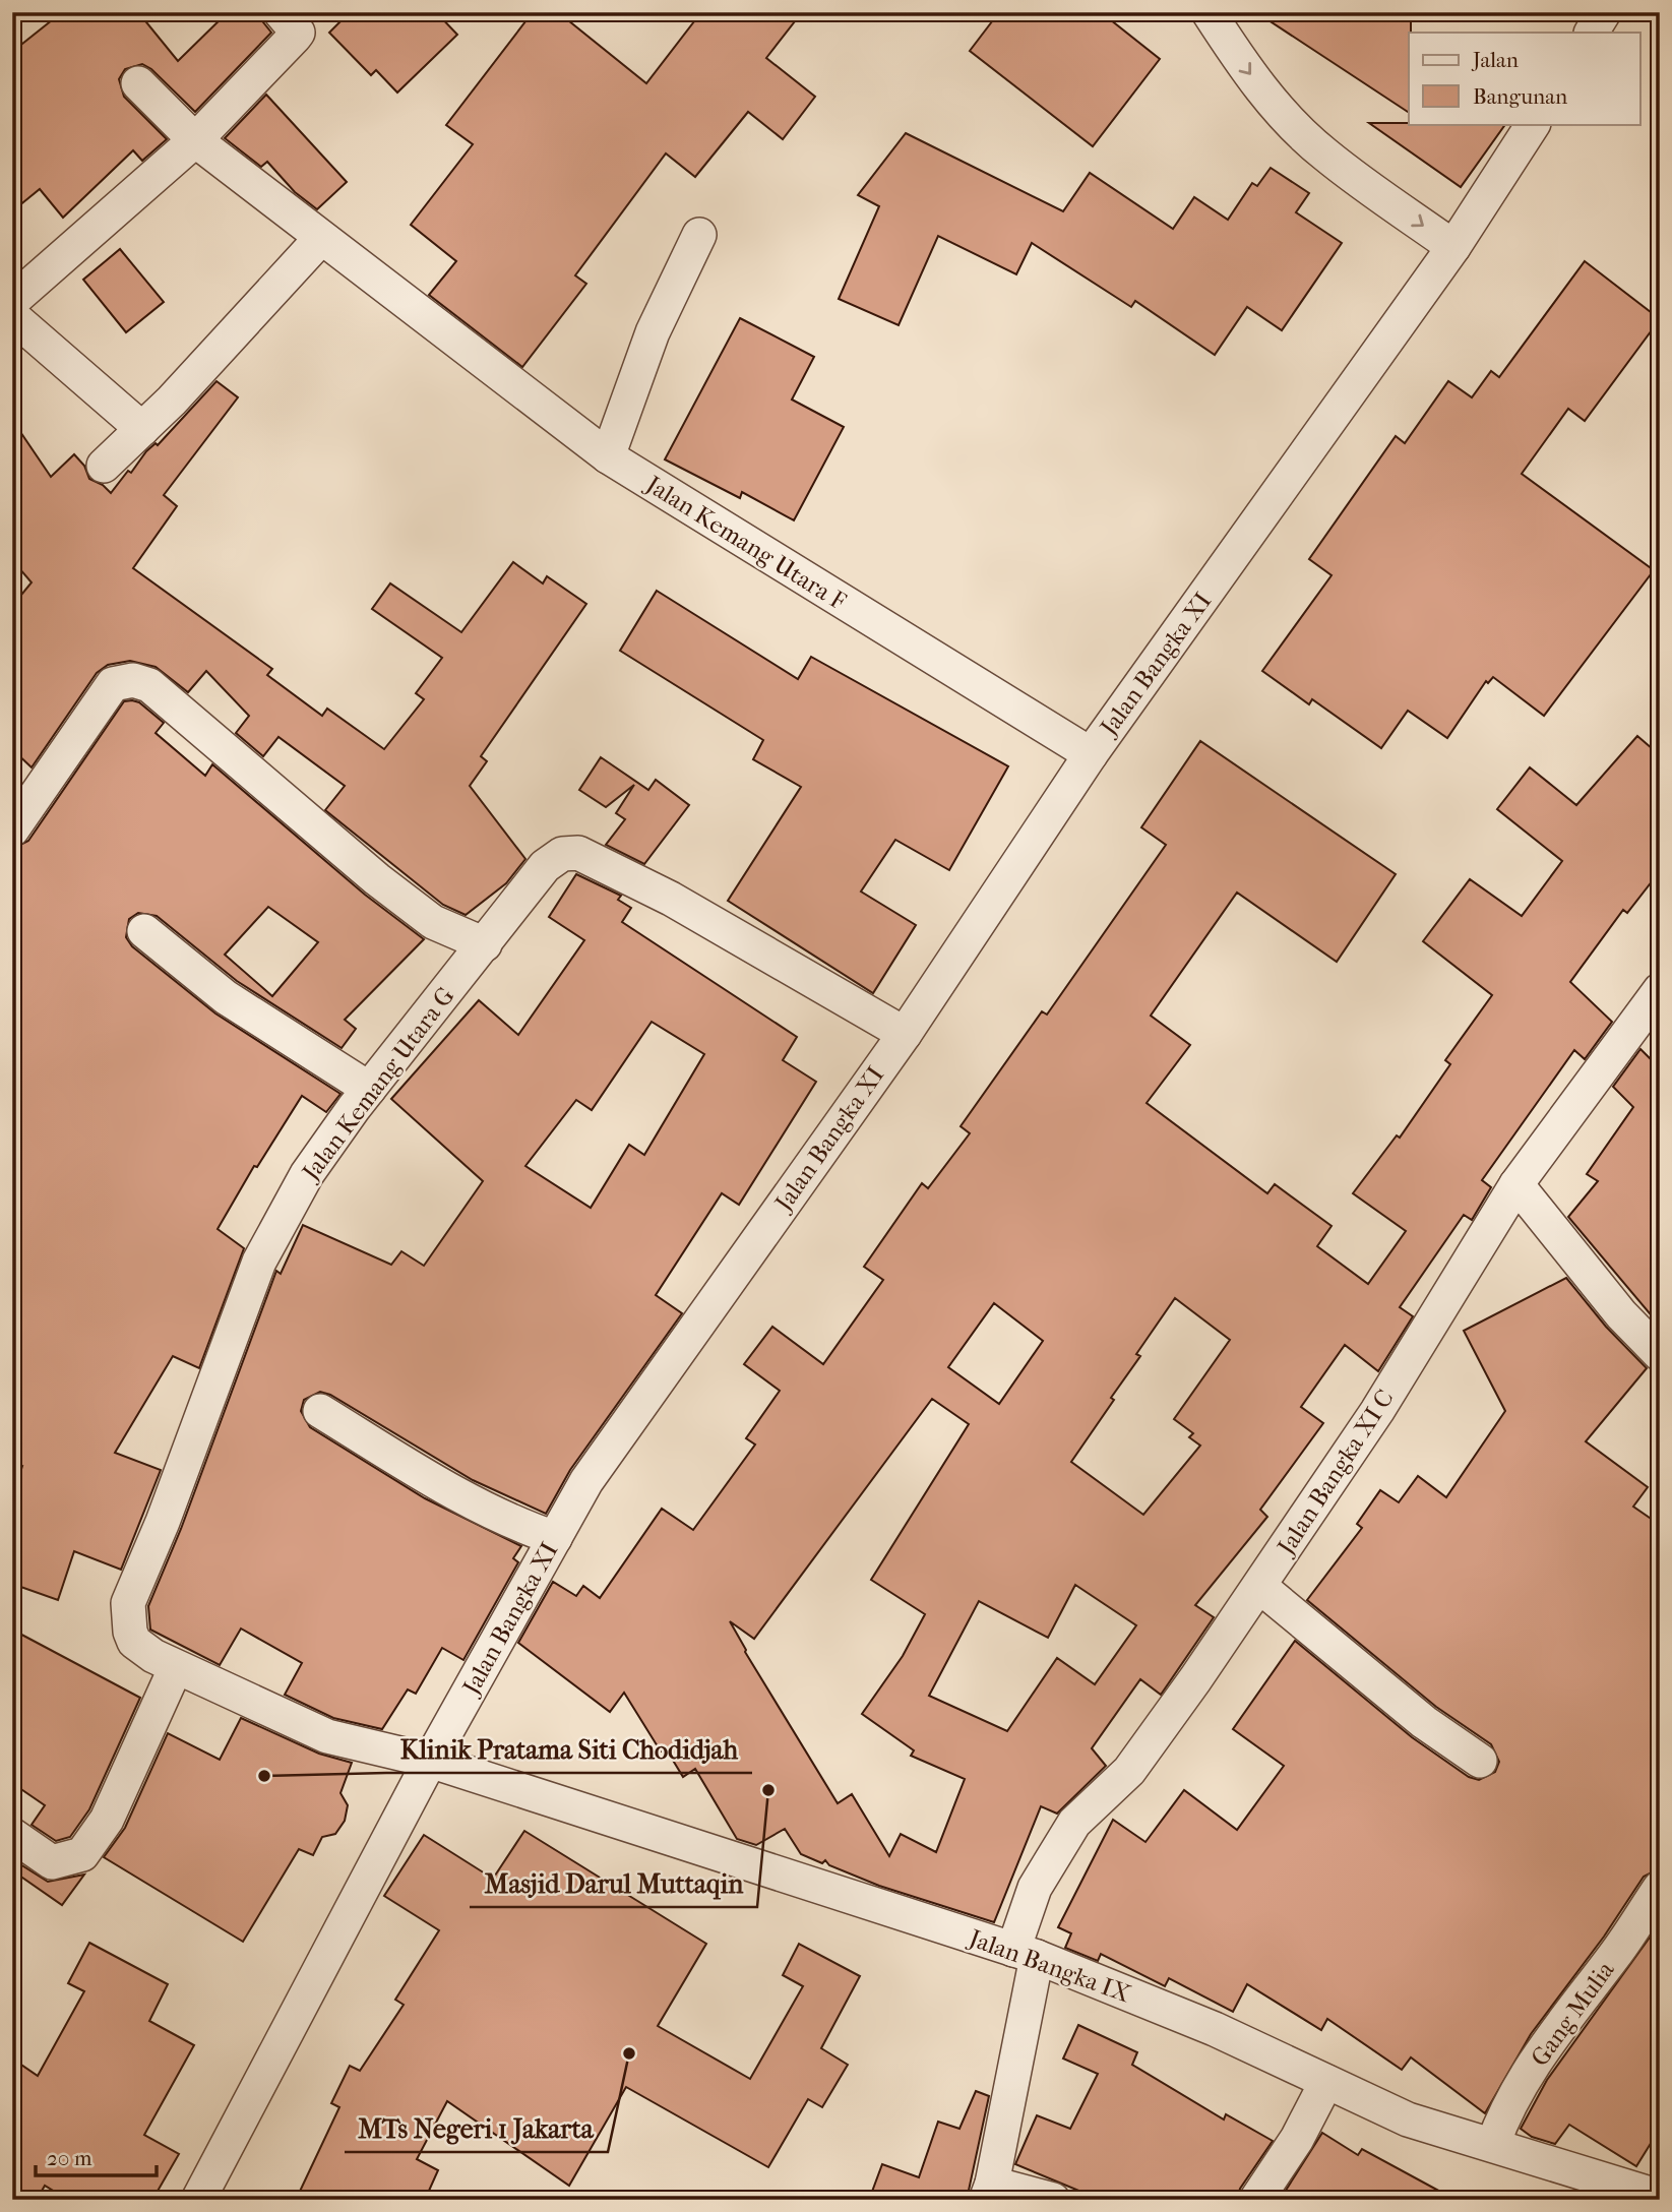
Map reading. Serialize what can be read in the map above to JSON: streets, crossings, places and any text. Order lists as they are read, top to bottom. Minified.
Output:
{"streets":{"street":["Jalan Kemang Utara F","Jalan Bangka XI","Jalan Kemang Utara G","Jalan Bangka XI C","Jalan Bangka IX","Gang Mulia"]},"crossings":[["Jalan Kemang Utara F","Jalan Bangka XI"],["Jalan Bangka XI","Jalan Kemang Utara G"],["Jalan Bangka XI","Jalan Bangka IX"],["Jalan Kemang Utara G","Jalan Bangka IX"],["Jalan Bangka XI C","Jalan Bangka IX"],["Jalan Bangka IX","Gang Mulia"]],"places":["Klinik Pratama Siti Chodidjah","Masjid Darul Muttaqin","MTs Negeri 1 Jakarta"],"legend":["Jalan","Bangunan"],"scale_bar":"20 m"}
